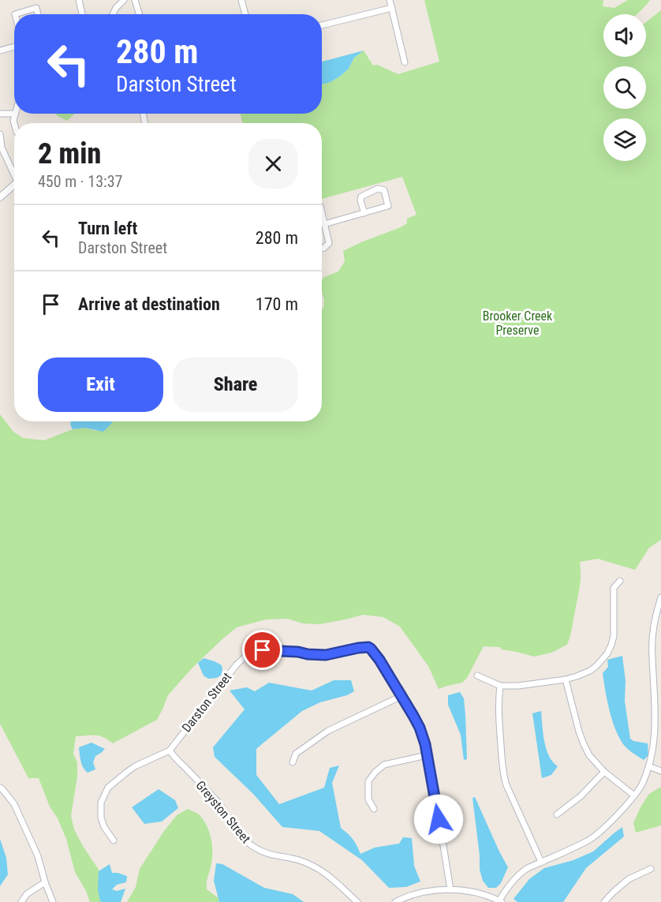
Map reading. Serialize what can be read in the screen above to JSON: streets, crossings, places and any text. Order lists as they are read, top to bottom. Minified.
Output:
{"streets":{"street":["Darston Street","Greyston Street"]},"crossings":[["Darston Street","Greyston Street"]],"parks":["Brooker Creek Preserve"],"page":{"turn":["280 m","Darston Street"],"heading":["2 min","450 m · 13:37"],"list":[{"name":"Turn left","note":"Darston Street","value":"280 m"},{"name":"Arrive at destination","value":"170 m"}],"buttons":["Exit","Share"]}}
